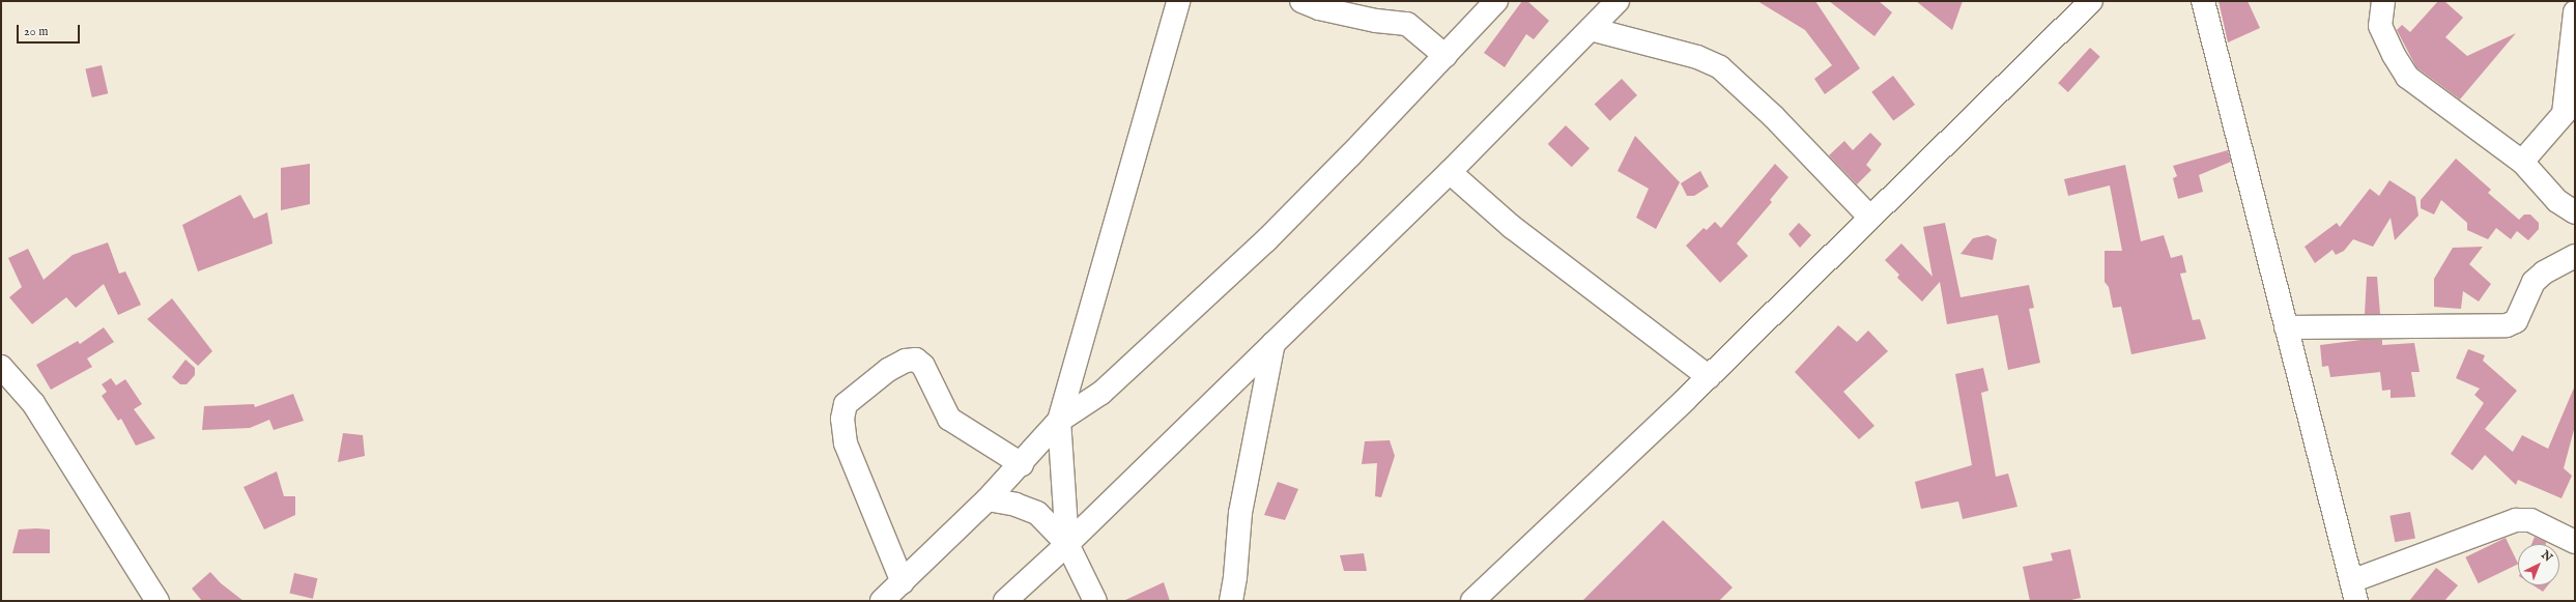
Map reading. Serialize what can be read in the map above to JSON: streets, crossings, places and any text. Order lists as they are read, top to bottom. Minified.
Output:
{"scale_bar":"20 m","north":"top right"}
